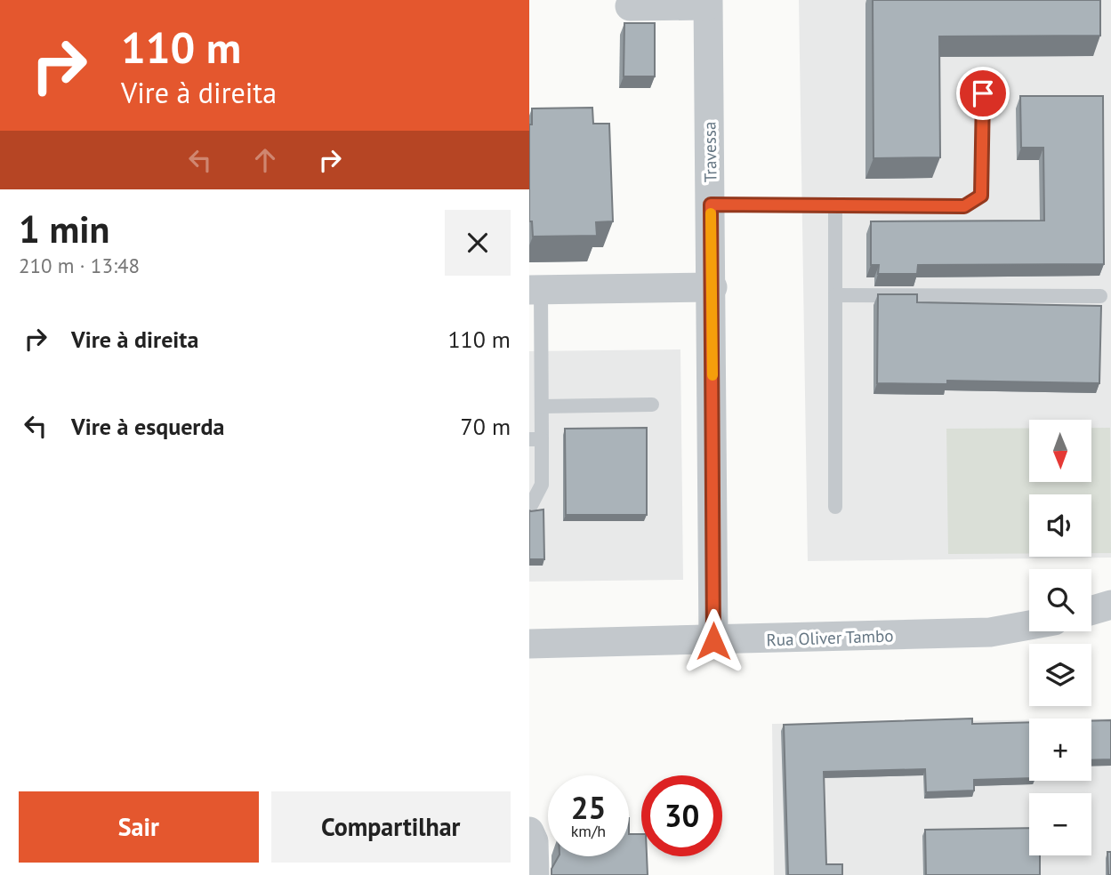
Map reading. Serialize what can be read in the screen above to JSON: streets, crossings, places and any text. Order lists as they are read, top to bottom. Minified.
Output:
{"streets":{"street":["Travessa","Rua Oliver Tambo"]},"crossings":[["Travessa","Rua Oliver Tambo"]],"north":"bottom","page":{"turn":["110 m","Vire à direita"],"heading":["1 min","210 m · 13:48"],"list":[{"name":"Vire à direita","value":"110 m"},{"name":"Vire à esquerda","value":"70 m"}],"map_buttons":["+","−"],"speed":"25 km/h","limit":"30","buttons":["Sair","Compartilhar"]}}
